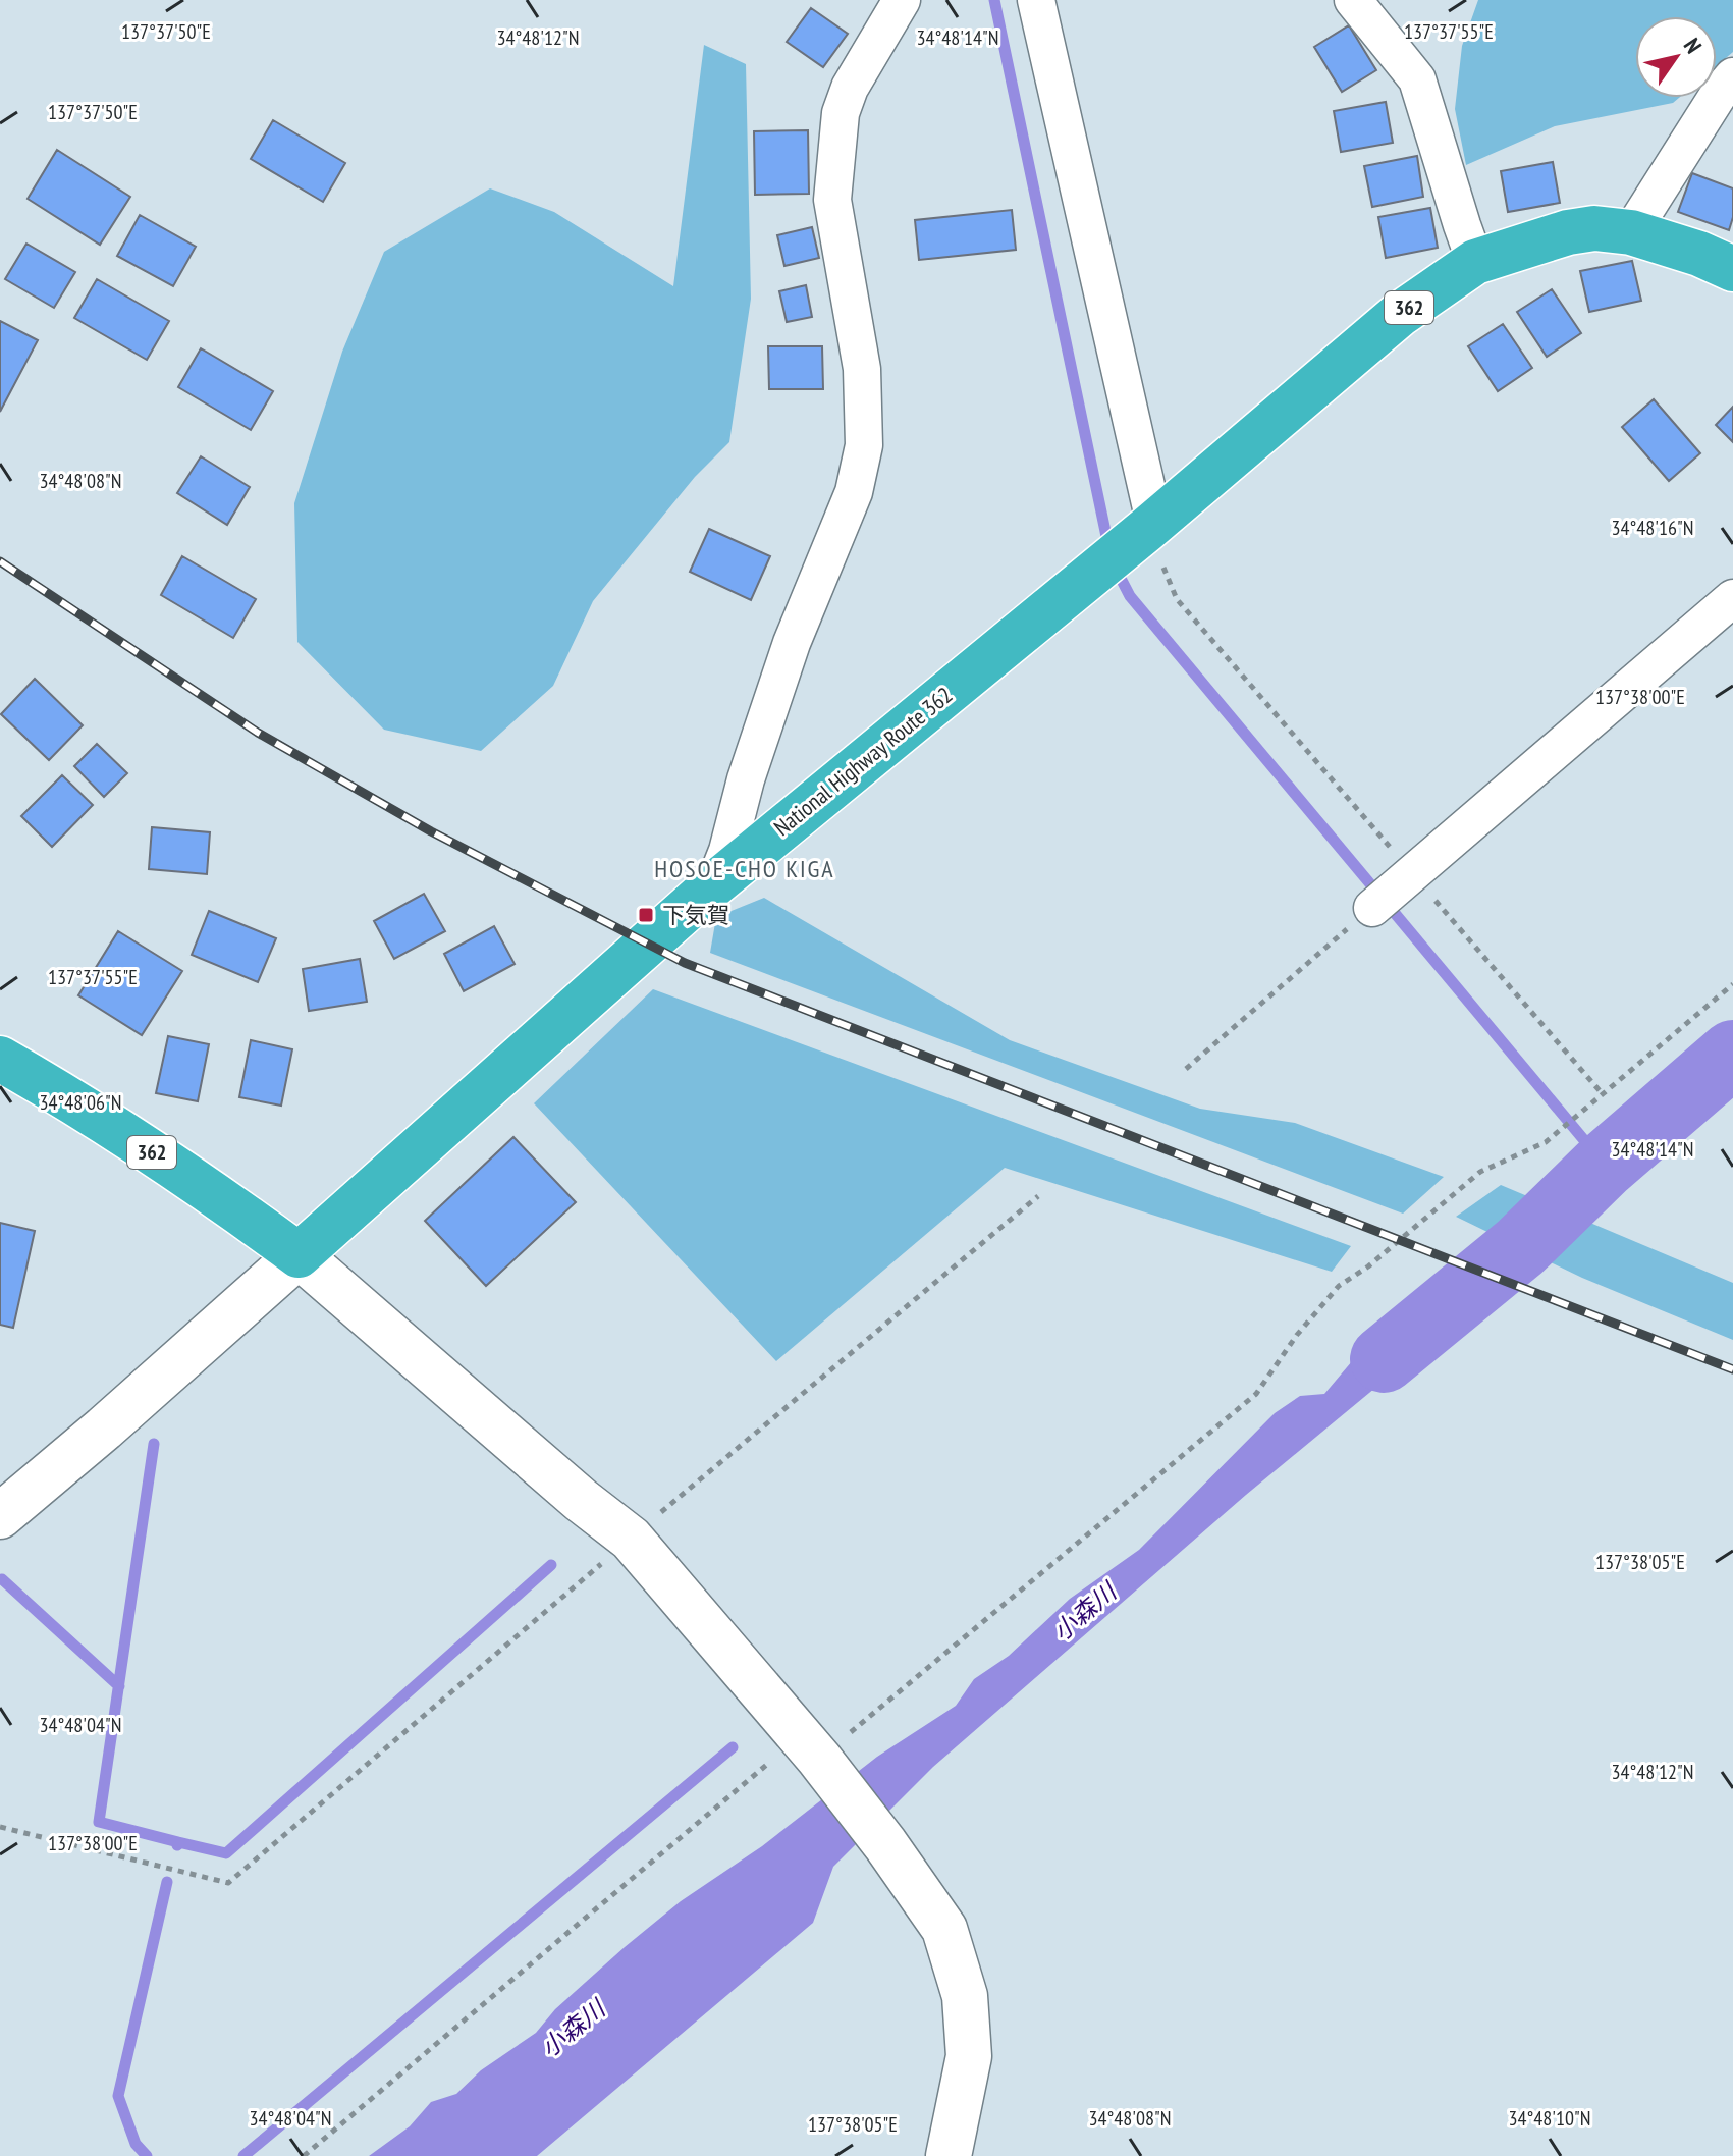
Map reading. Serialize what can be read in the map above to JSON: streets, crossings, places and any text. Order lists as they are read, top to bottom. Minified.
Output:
{"streets":{"highway":["362","National Highway Route 362"]},"crossings":[["362","National Highway Route 362"]],"districts":["HOSOE-CHO KIGA"],"water":["小森川"],"places":{"transit":["下気賀"]},"north":"top right","coordinates":["137°37'50\"E","137°37'55\"E","34°48'12\"N","34°48'14\"N","34°48'08\"N","34°48'16\"N","137°38'00\"E","34°48'06\"N","137°38'05\"E","34°48'04\"N","34°48'10\"N"]}
